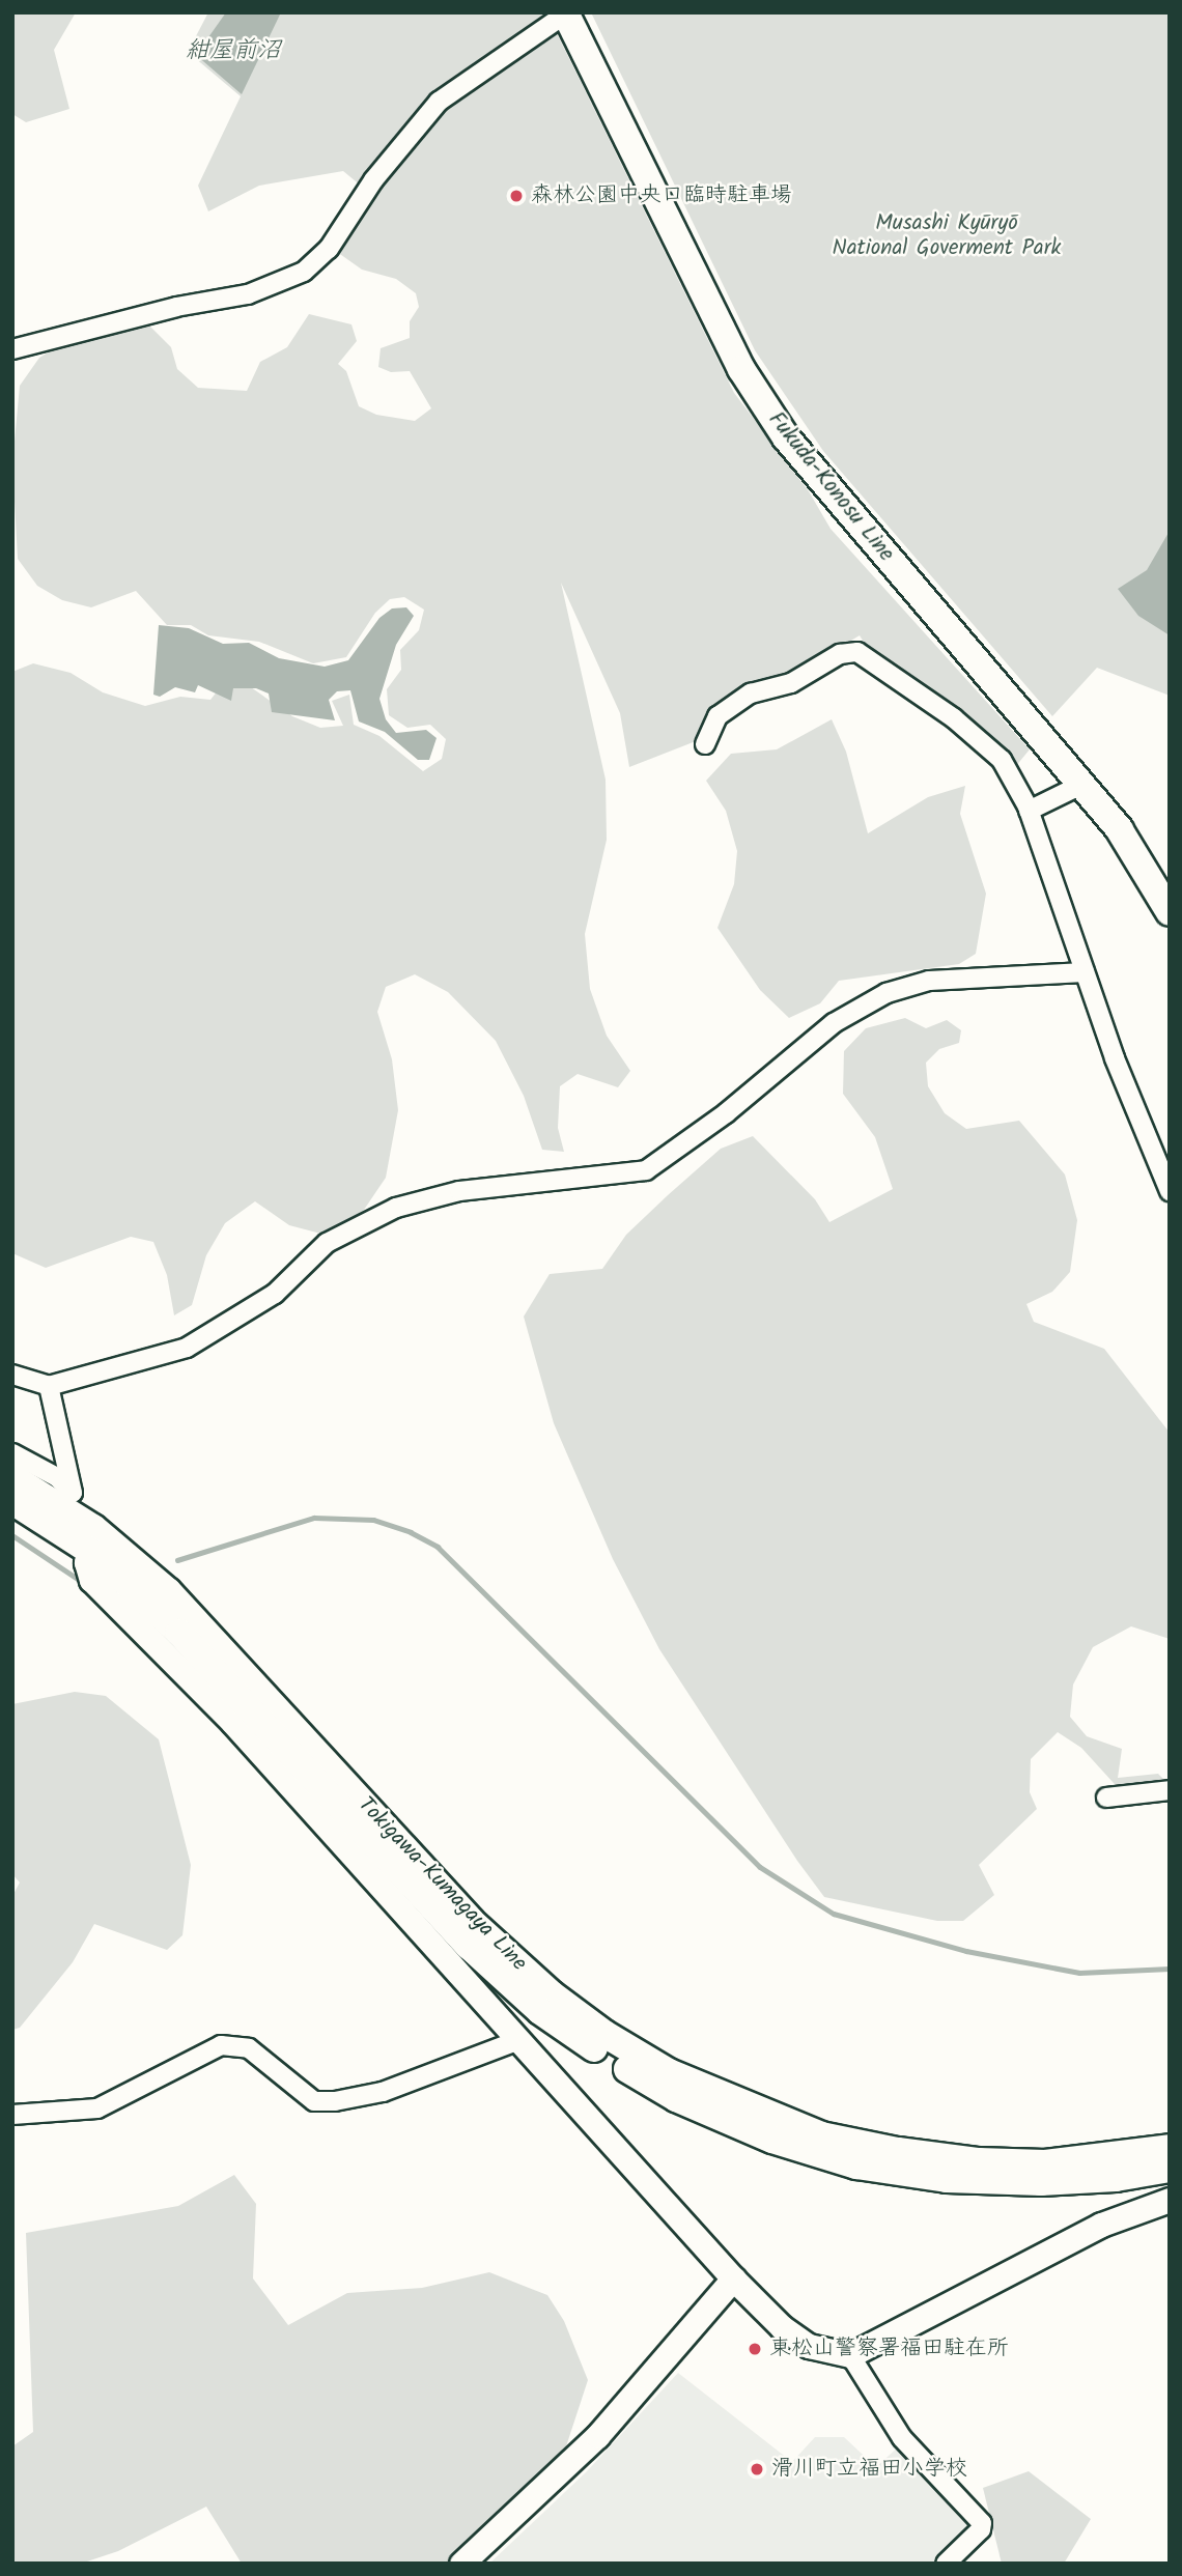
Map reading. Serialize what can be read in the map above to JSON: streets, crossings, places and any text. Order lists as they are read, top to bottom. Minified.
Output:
{"streets":{"main road":["Fukuda-Konosu Line","Tokigawa-Kumagaya Line"]},"water":["紺屋前沼"],"parks":["Musashi Kyūryō National Goverment Park"],"places":["森林公園中央口臨時駐車場","東松山警察署福田駐在所","滑川町立福田小学校"]}
